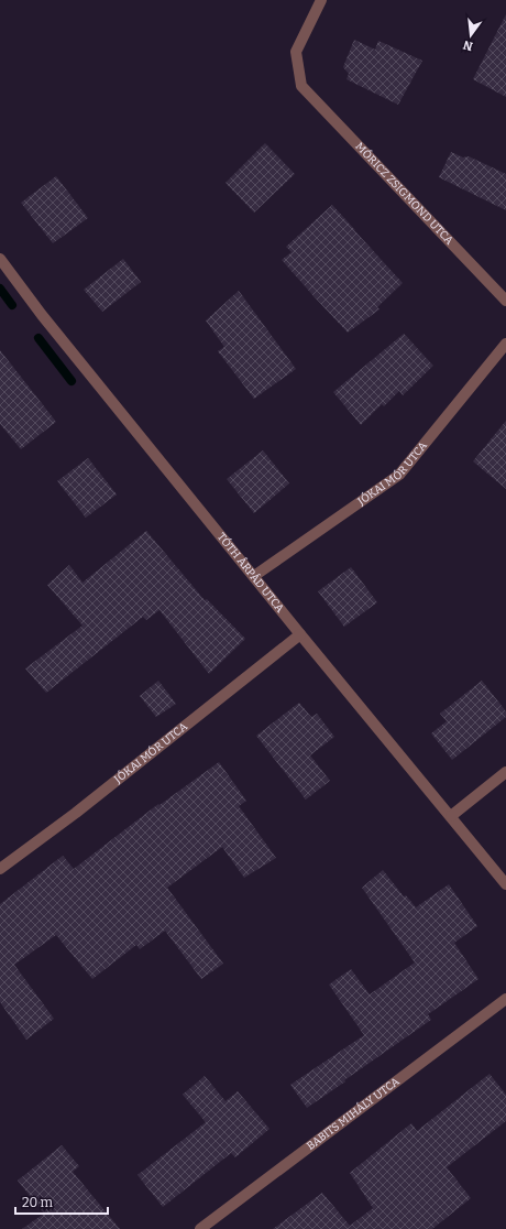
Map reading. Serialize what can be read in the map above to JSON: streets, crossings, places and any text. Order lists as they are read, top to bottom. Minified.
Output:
{"streets":{"street":["MÓRICZ ZSIGMOND UTCA","JÓKAI MÓR UTCA","TÓTH ÁRPÁD UTCA","BABITS MIHÁLY UTCA"]},"crossings":[["JÓKAI MÓR UTCA","TÓTH ÁRPÁD UTCA"]],"scale_bar":"20 m","north":"bottom"}
